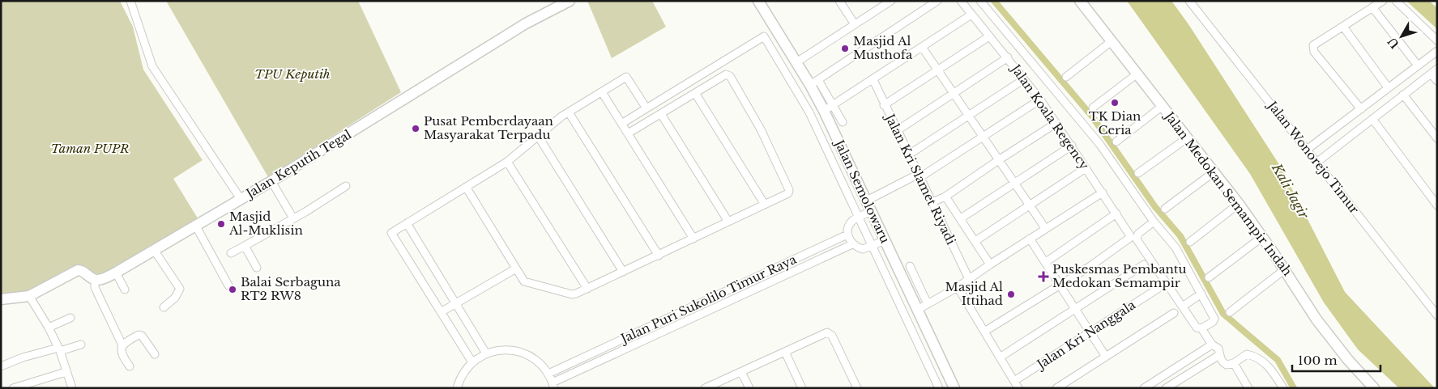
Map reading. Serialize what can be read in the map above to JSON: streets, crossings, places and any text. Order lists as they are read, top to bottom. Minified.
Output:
{"streets":{"main road":["Jalan Keputih Tegal","Jalan Semolowaru","Jalan Medokan Semampir Indah"],"street":["Jalan Koala Regency","Jalan Wonorejo Timur","Jalan Kri Slamet Riyadi","Jalan Puri Sukolilo Timur Raya","Jalan Kri Nanggala"]},"water":["Kali Jagir"],"parks":["TPU Keputih","Taman PUPR"],"places":{"other":["Masjid Al Musthofa","TK Dian Ceria","Pusat Pemberdayaan Masyarakat Terpadu","Masjid Al-Muklisin","Balai Serbaguna RT2 RW8","Masjid Al Ittihad"],"health":["Puskesmas Pembantu Medokan Semampir"]},"scale_bar":"100 m","north":"bottom left"}
